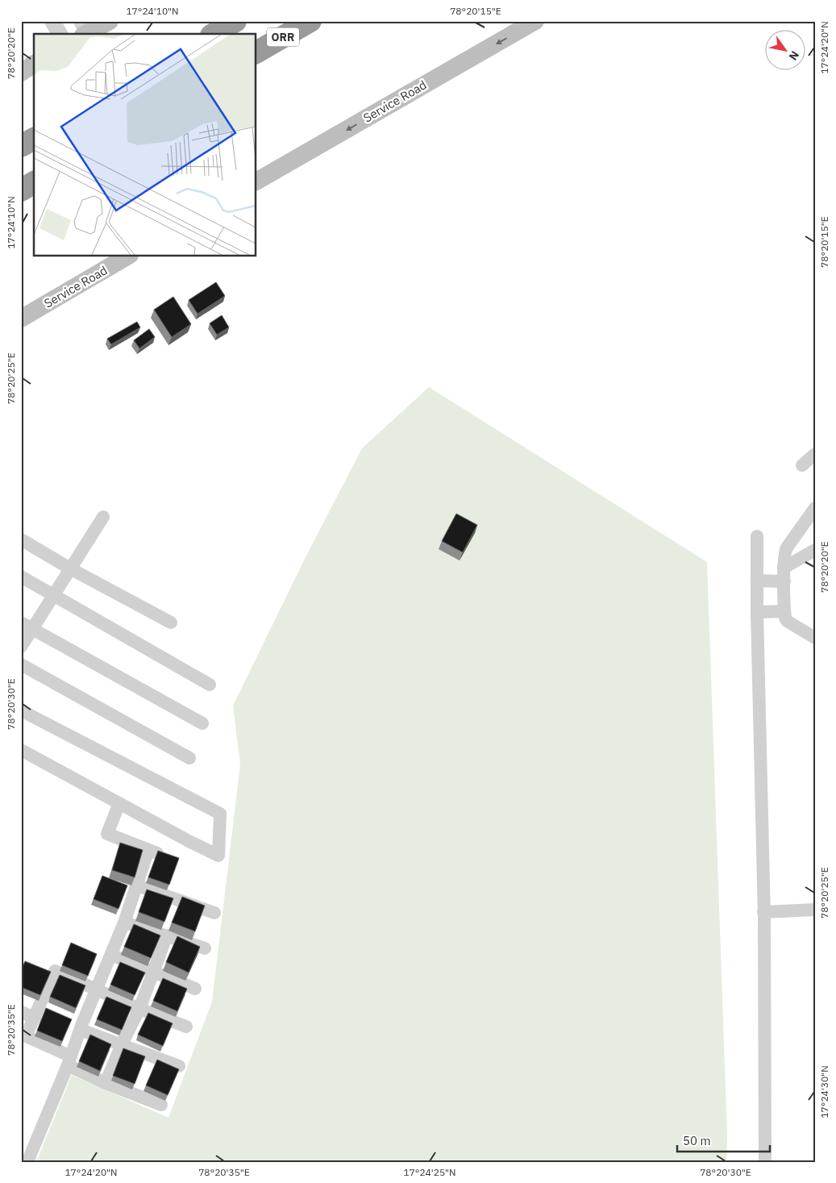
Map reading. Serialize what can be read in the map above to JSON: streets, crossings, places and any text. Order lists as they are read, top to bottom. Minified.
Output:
{"streets":{"highway":["ORR"],"main road":["Service Road"]},"one_way":["Service Road"],"scale_bar":"50 m","north":"bottom right","coordinates":["17°24'10\"N","78°20'15\"E","17°24'20\"N","78°20'20\"E","78°20'25\"E","78°20'30\"E","78°20'35\"E","17°24'30\"N","17°24'25\"N"]}
